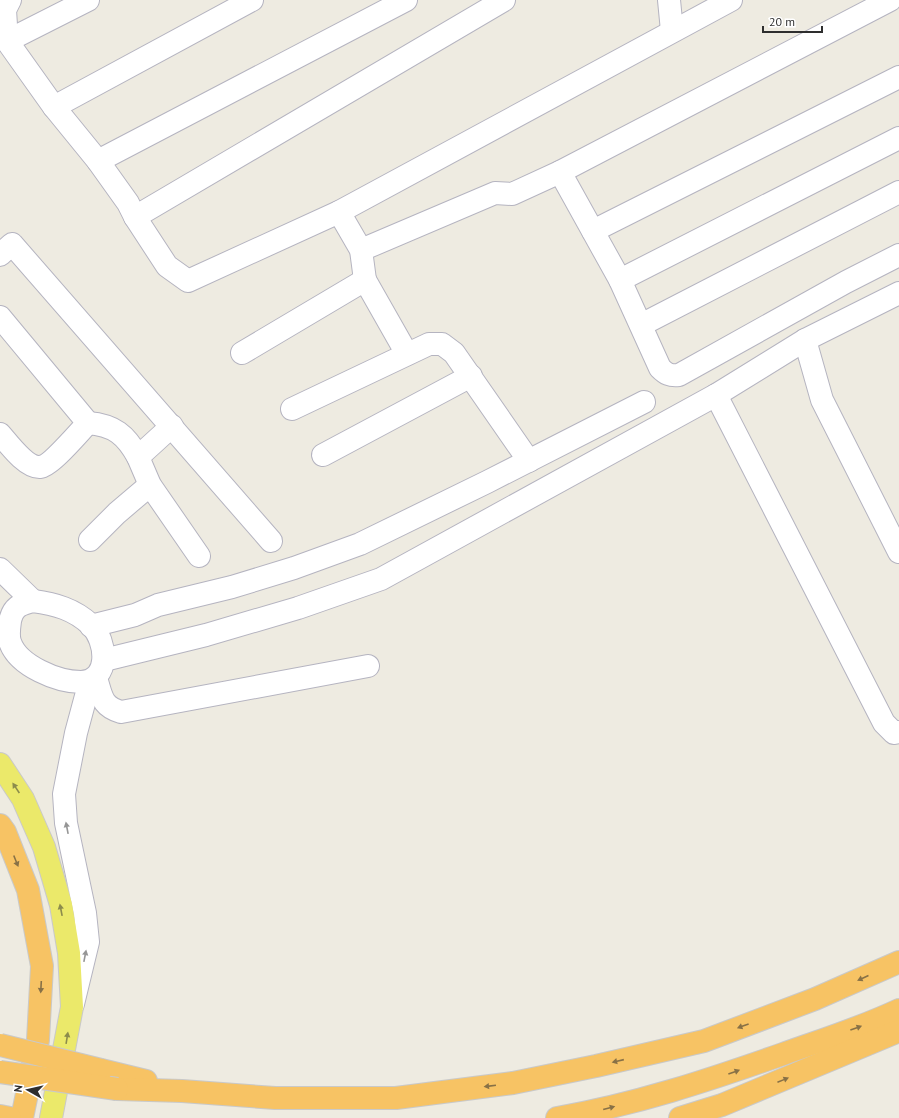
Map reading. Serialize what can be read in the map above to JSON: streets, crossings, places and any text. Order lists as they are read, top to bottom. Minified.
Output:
{"scale_bar":"20 m","north":"left"}
